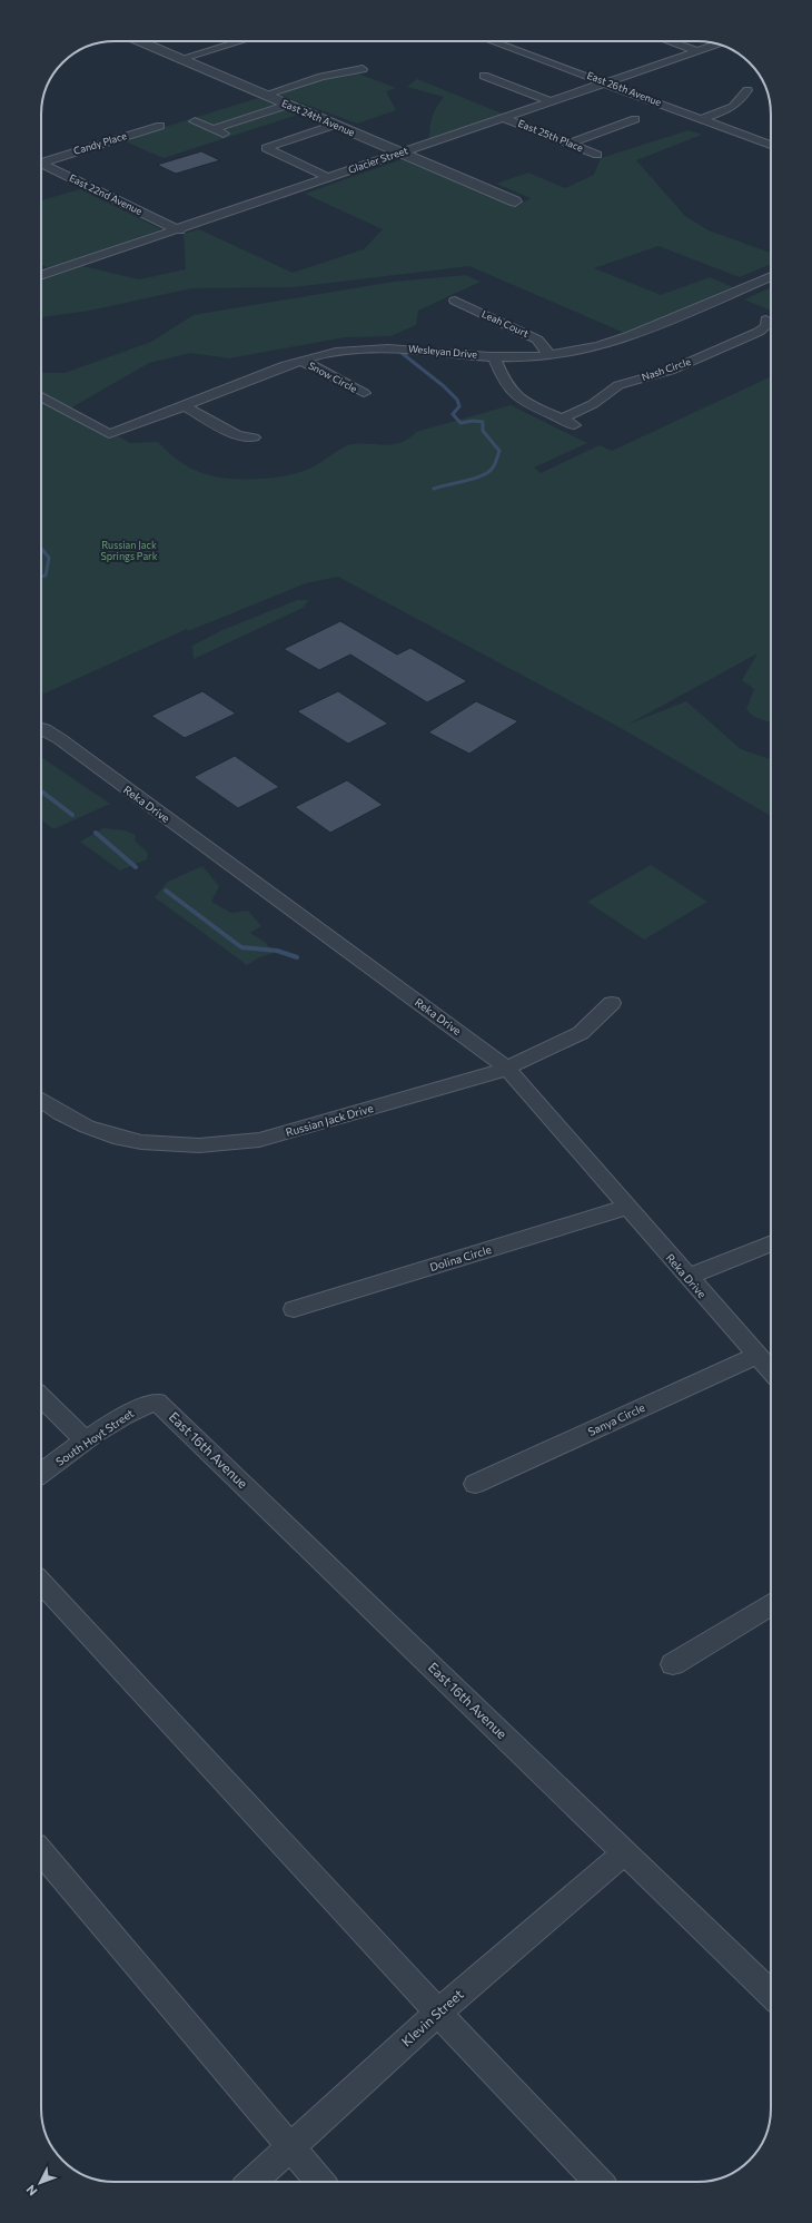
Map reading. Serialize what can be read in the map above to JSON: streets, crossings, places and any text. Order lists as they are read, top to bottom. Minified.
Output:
{"streets":{"street":["East 26th Avenue","East 24th Avenue","East 25th Place","Candy Place","Glacier Street","East 22nd Avenue","Leah Court","Wesleyan Drive","Nash Circle","Snow Circle","Reka Drive","Russian Jack Drive","Dolina Circle","Sanya Circle","South Hoyt Street","East 16th Avenue","Klevin Street"]},"crossings":[["East 26th Avenue","Glacier Street"],["East 24th Avenue","Glacier Street"],["East 25th Place","Glacier Street"],["Glacier Street","East 22nd Avenue"],["Leah Court","Wesleyan Drive"],["Wesleyan Drive","Snow Circle"],["Reka Drive","Russian Jack Drive"],["Reka Drive","Dolina Circle"],["Reka Drive","Sanya Circle"],["South Hoyt Street","East 16th Avenue"],["East 16th Avenue","Klevin Street"]],"parks":["Russian Jack Springs Park"],"north":"bottom left"}
